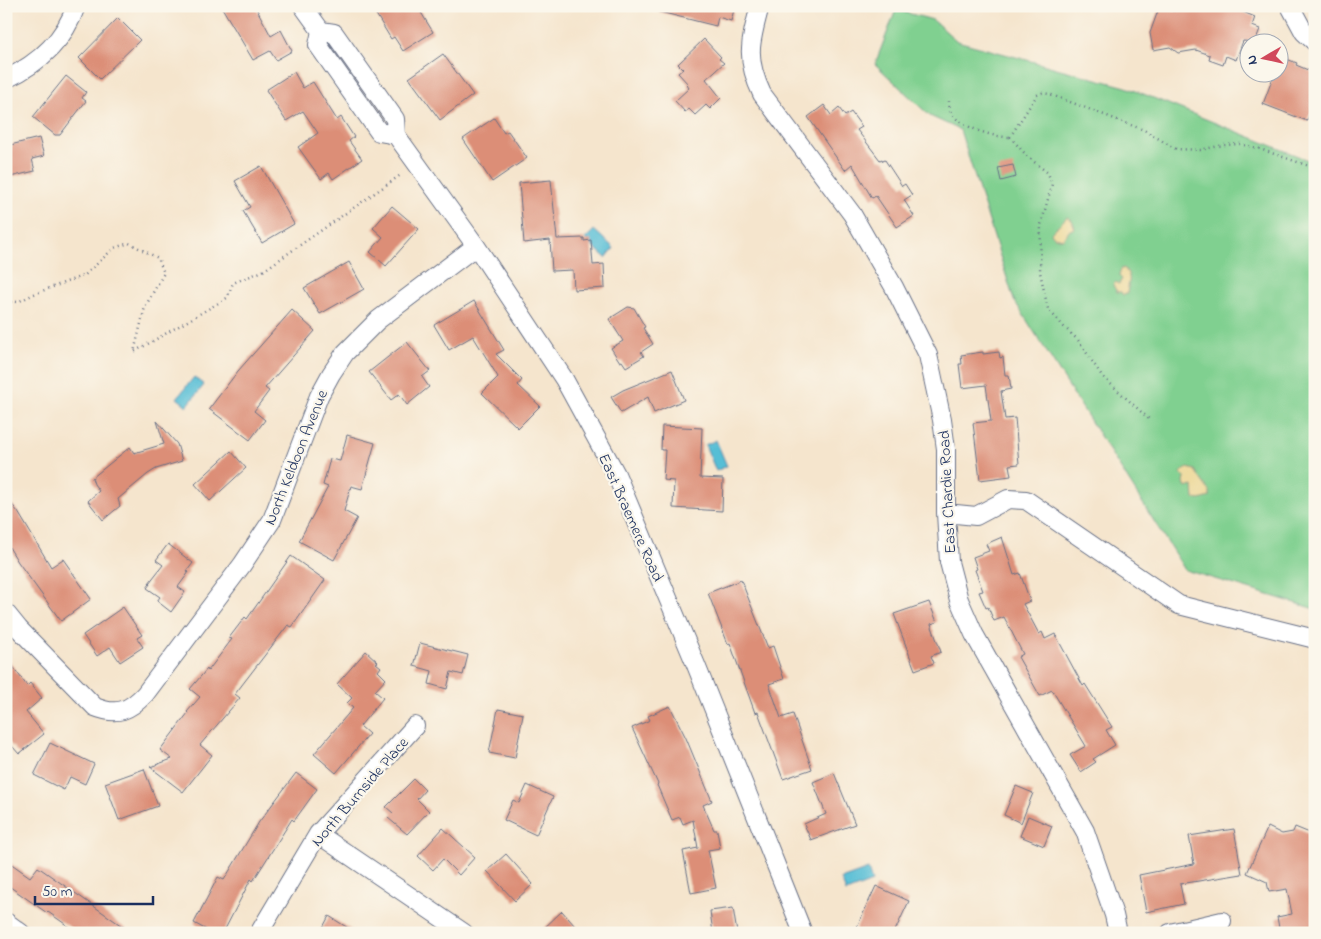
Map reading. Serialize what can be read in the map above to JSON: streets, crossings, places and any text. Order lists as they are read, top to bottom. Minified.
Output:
{"streets":{"street":["North Keldoon Avenue","East Chardie Road","East Braemere Road","North Burnside Place"]},"crossings":[["North Keldoon Avenue","East Braemere Road"]],"scale_bar":"50 m","north":"left"}
